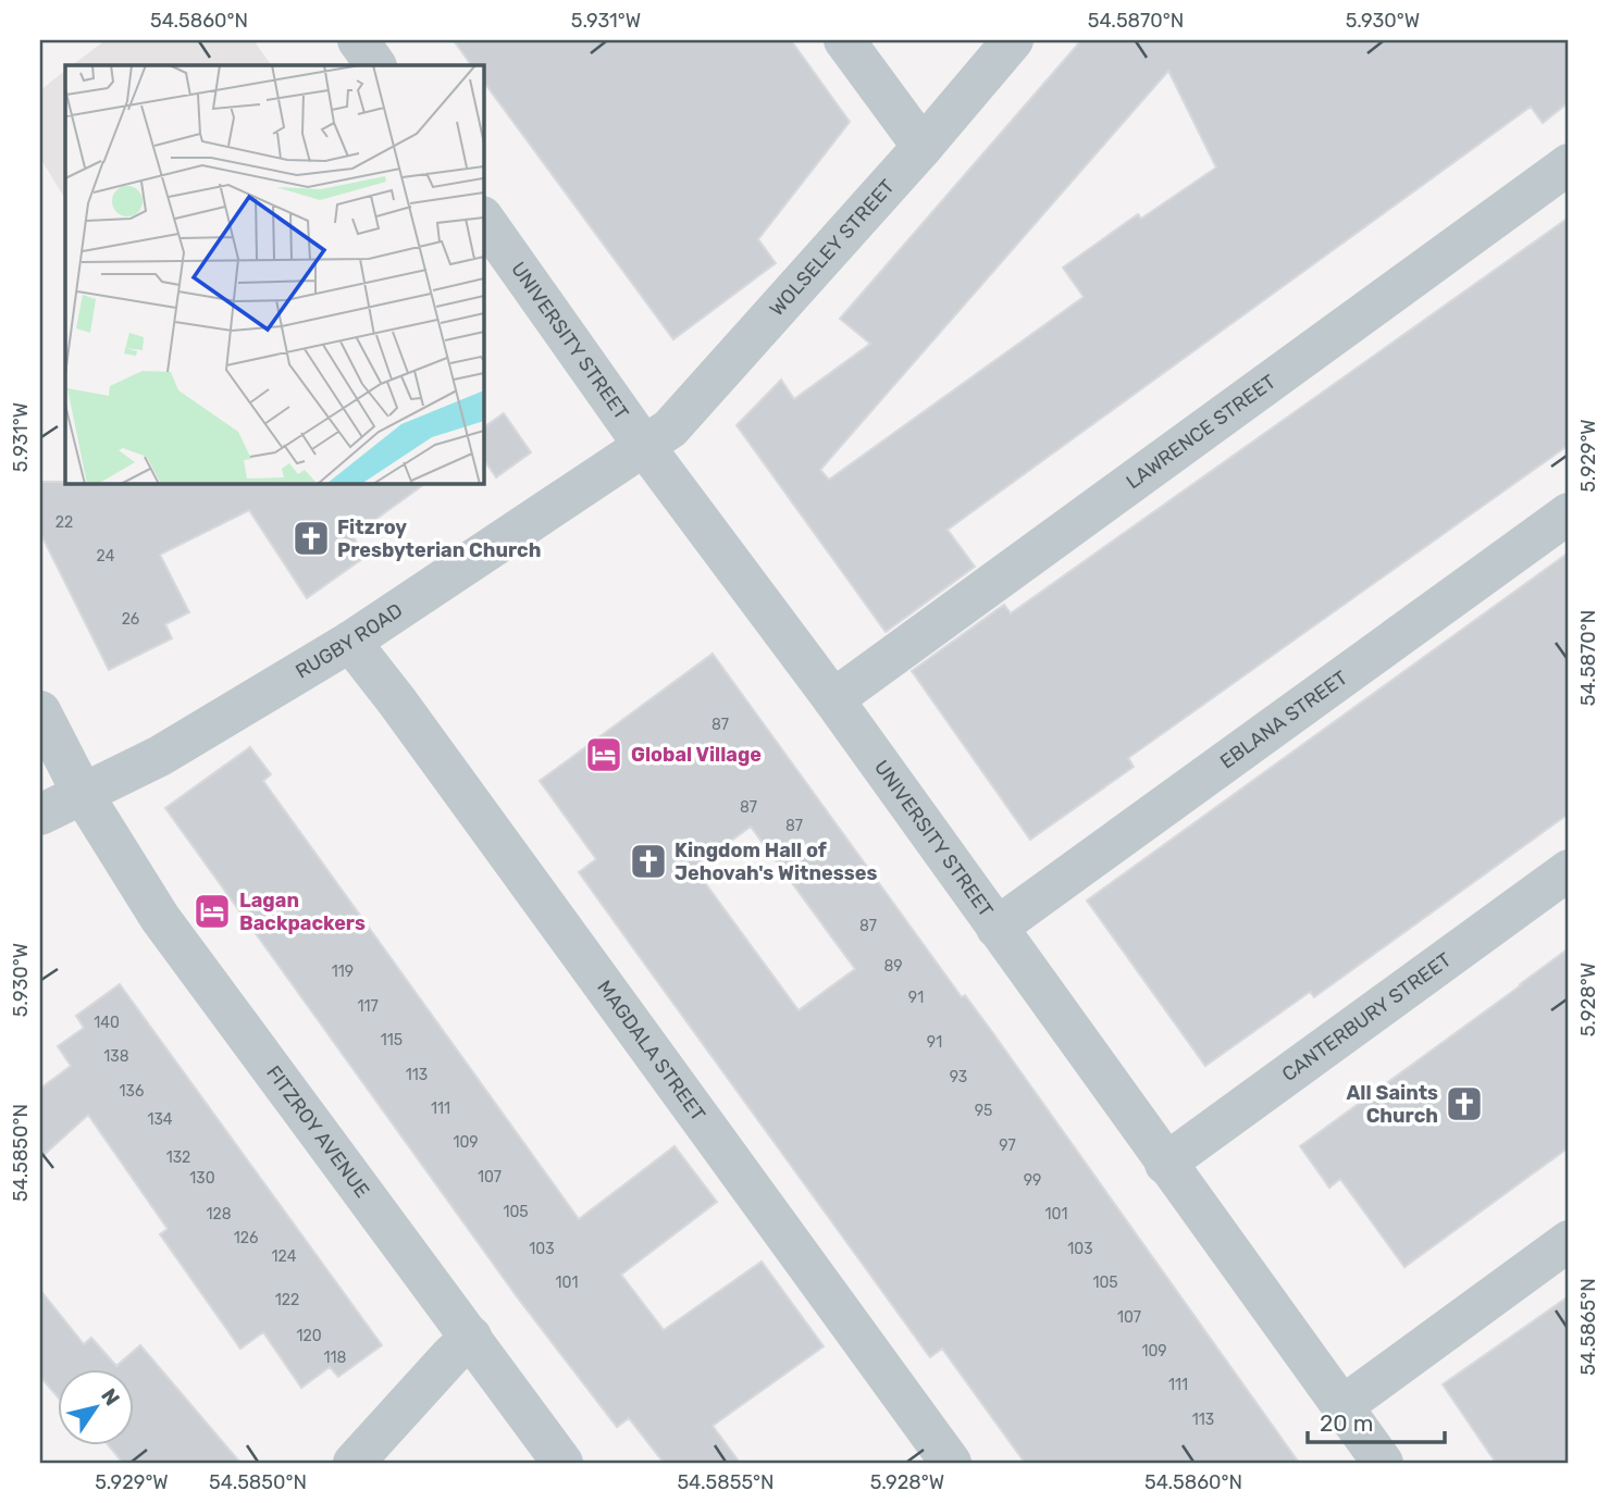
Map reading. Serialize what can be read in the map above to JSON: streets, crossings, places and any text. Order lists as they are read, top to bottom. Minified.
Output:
{"streets":{"street":["WOLSELEY STREET","UNIVERSITY STREET","LAWRENCE STREET","RUGBY ROAD","EBLANA STREET","CANTERBURY STREET","MAGDALA STREET","FITZROY AVENUE"]},"crossings":[["WOLSELEY STREET","UNIVERSITY STREET"],["WOLSELEY STREET","RUGBY ROAD"],["UNIVERSITY STREET","LAWRENCE STREET"],["UNIVERSITY STREET","RUGBY ROAD"],["UNIVERSITY STREET","EBLANA STREET"],["UNIVERSITY STREET","CANTERBURY STREET"],["RUGBY ROAD","MAGDALA STREET"],["RUGBY ROAD","FITZROY AVENUE"]],"places":{"church":["Fitzroy Presbyterian Church","Kingdom Hall of Jehovah's Witnesses","All Saints Church"],"hotel":["Global Village","Lagan Backpackers"]},"house_numbers":["22","24","26","87","87","87","87","89","119","91","117","140","115","91","138","113","93","136","111","95","134","109","97","132","107","130","99","105","128","101","126","103","103","124","101","105","122","107","120","109","118","111","113"],"scale_bar":"20 m","north":"top right","coordinates":["54.5860°N","5.931°W","54.5870°N","5.930°W","5.929°W","5.928°W","54.5850°N","54.5865°N","54.5855°N"]}
